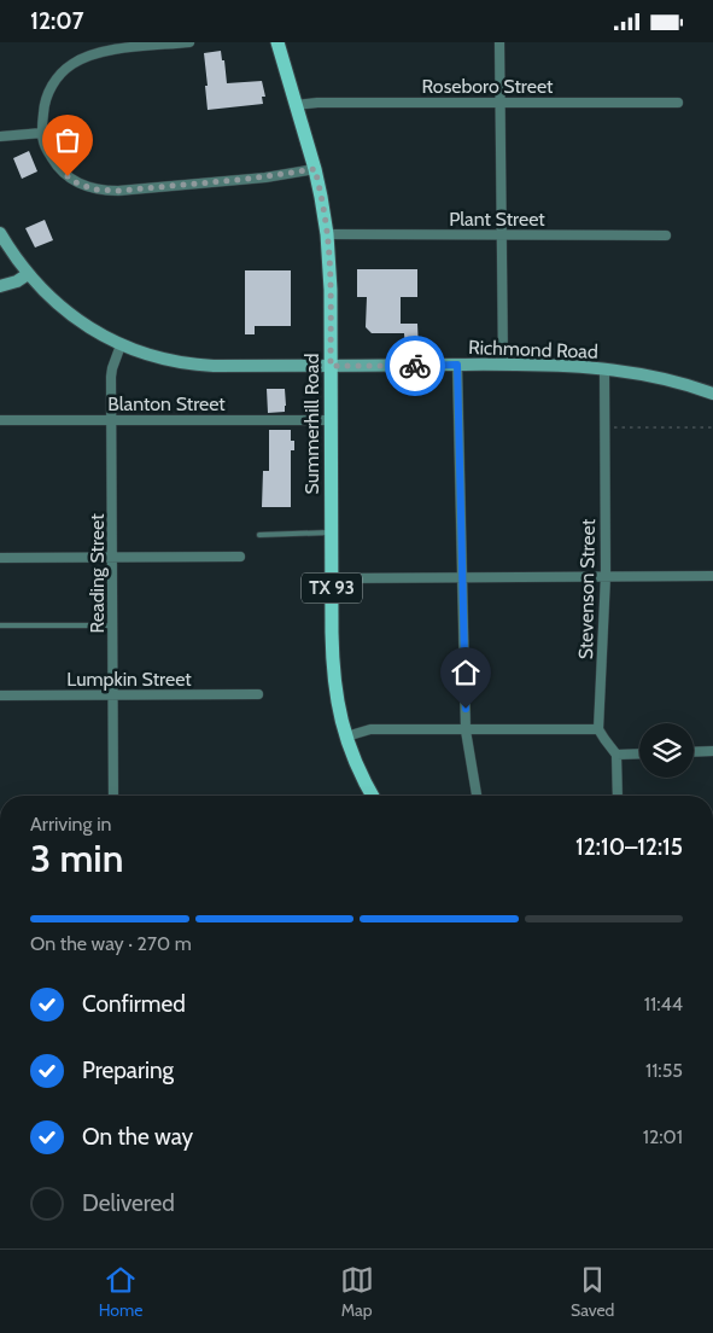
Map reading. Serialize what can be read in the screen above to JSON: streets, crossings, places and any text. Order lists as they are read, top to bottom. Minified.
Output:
{"streets":{"main road":["Summerhill Road","TX 93"],"street":["Roseboro Street","Plant Street","Richmond Road","Blanton Street","Reading Street","Stevenson Street","Lumpkin Street"]},"crossings":[["Roseboro Street","Summerhill Road"],["Plant Street","Summerhill Road"],["Richmond Road","Summerhill Road"],["Richmond Road","Reading Street"],["Richmond Road","Stevenson Street"],["Blanton Street","Summerhill Road"],["Blanton Street","Reading Street"],["Reading Street","Lumpkin Street"]],"page":{"status":"12:07","heading":["3 min","Arriving in","12:10–12:15"],"bar":"On the way · 270 m","list":[["Confirmed","11:44"],["Preparing","11:55"],["On the way","12:01"],"Delivered"],"tabs":["Home","Map","Saved"]}}
